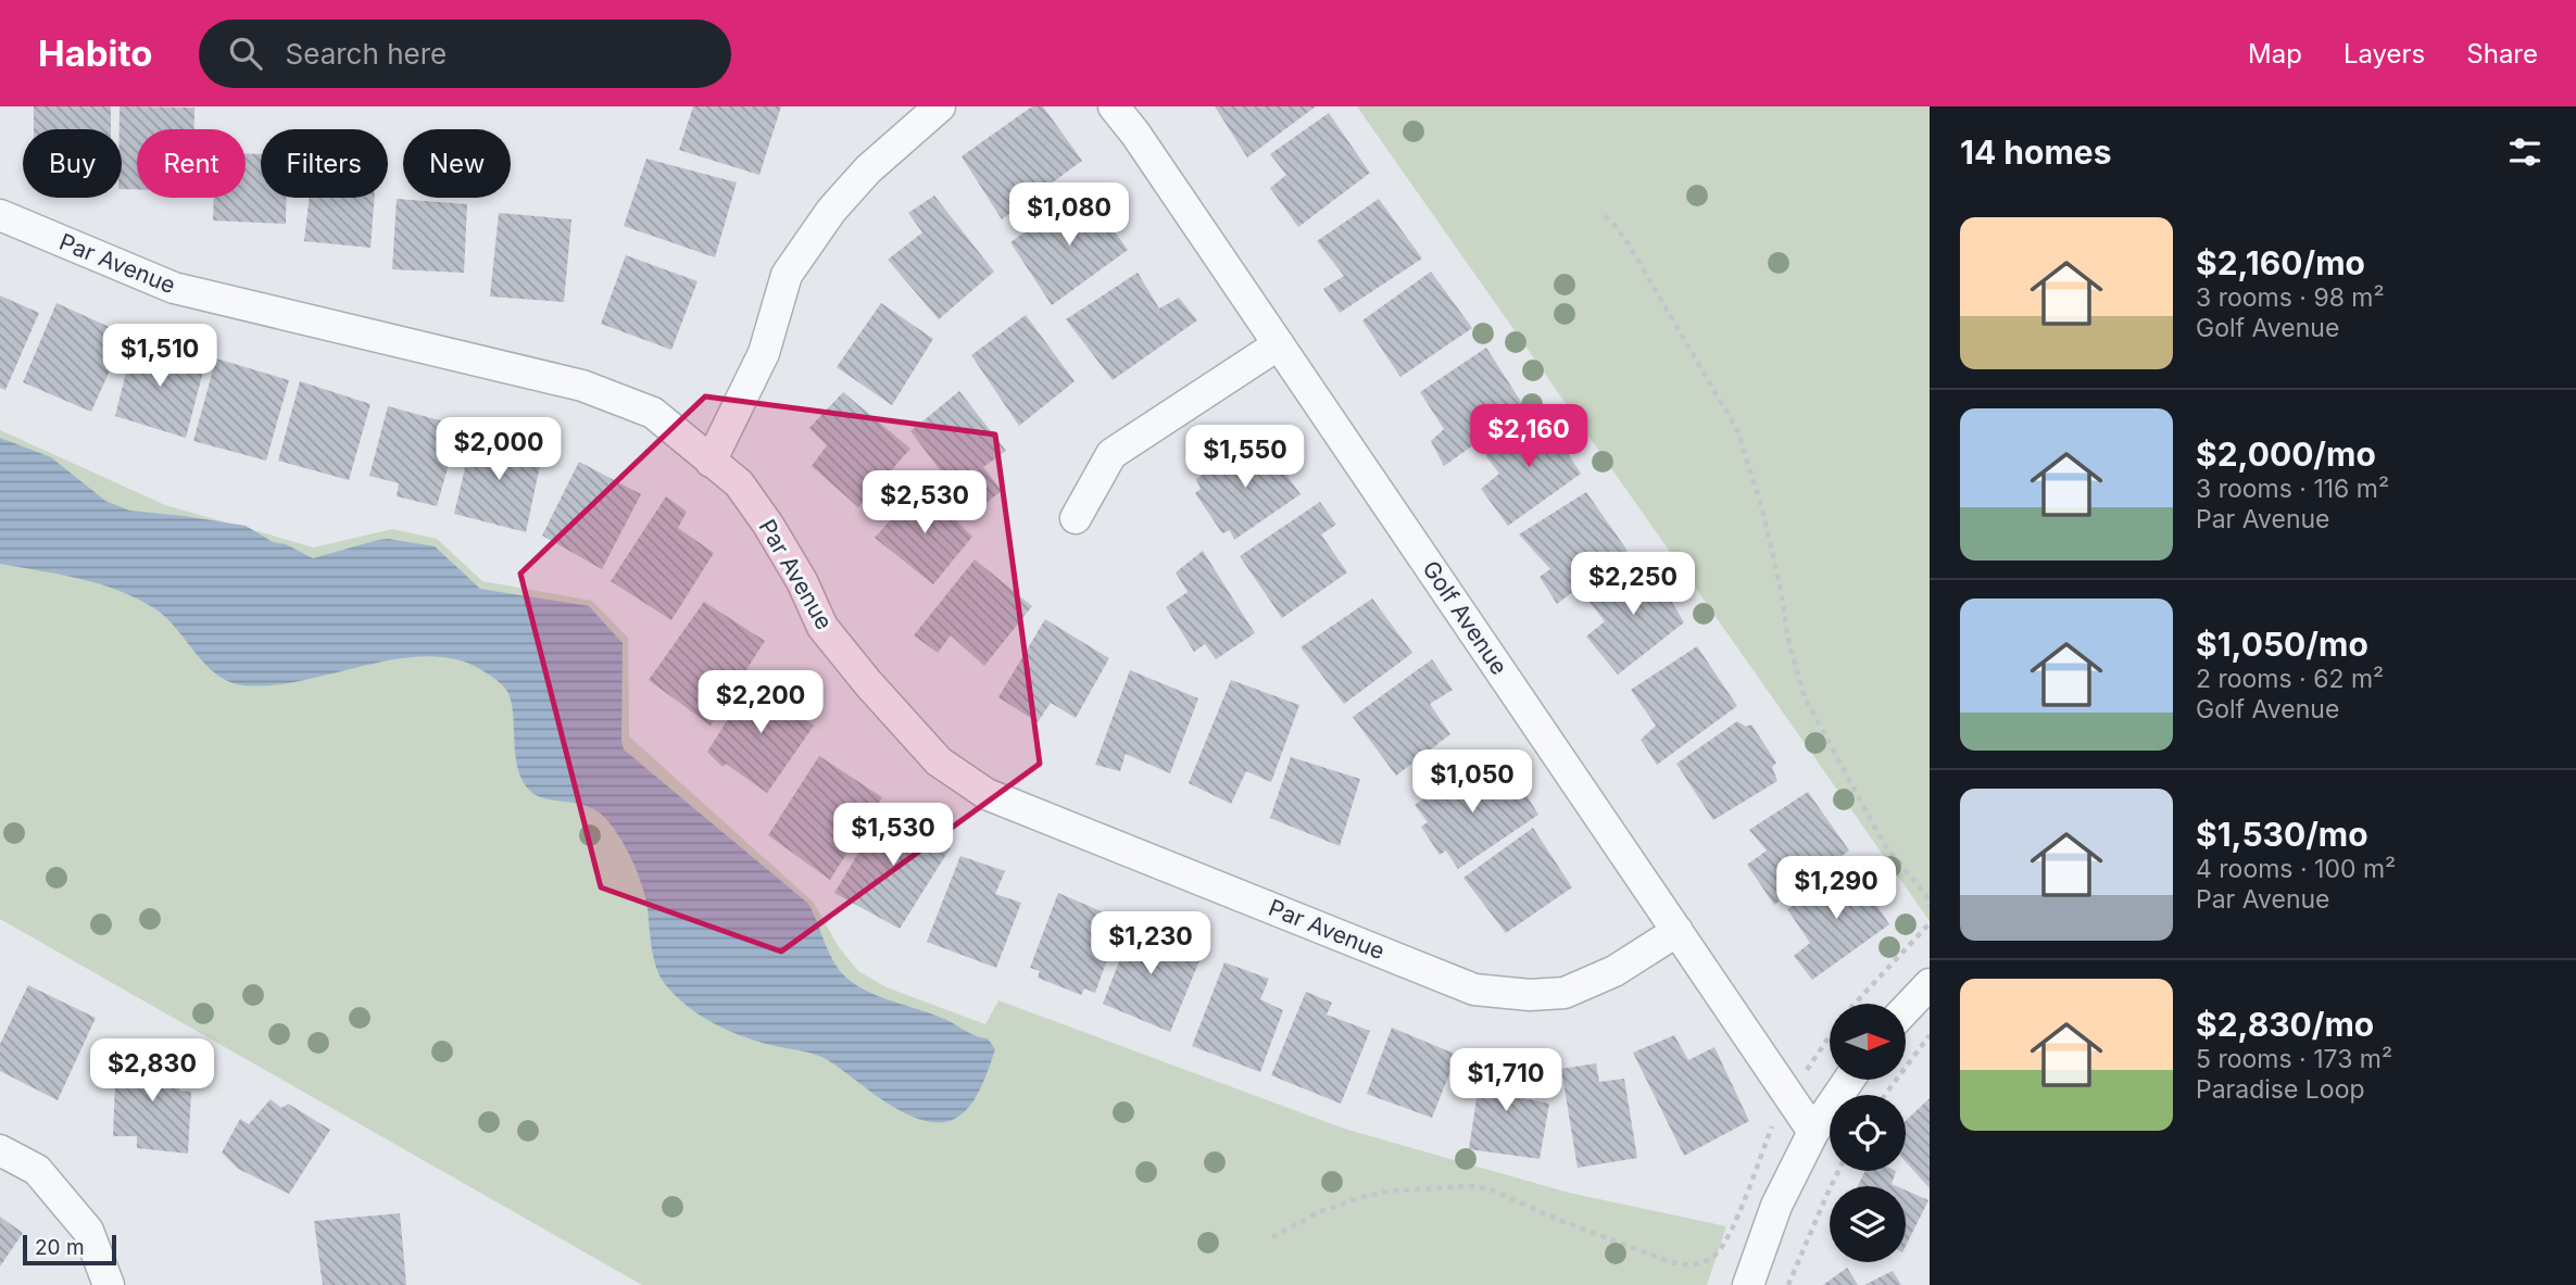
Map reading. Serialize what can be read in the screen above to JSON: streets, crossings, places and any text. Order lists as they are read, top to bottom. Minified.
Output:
{"streets":{"street":["Par Avenue","Golf Avenue"]},"crossings":[["Par Avenue","Golf Avenue"]],"scale_bar":"20 m","north":"right","page":{"header":"Habito","search":"Search here","nav":["Map","Layers","Share"],"heading":"14 homes","chip":["Buy","Rent","Filters","New"],"price":["$1,080","$1,510","$2,160","$2,000","$1,550","$2,530","$2,250","$2,200","$1,050","$1,530","$1,290","$1,230","$2,830","$1,710"],"list":[{"name":"$2,160/mo","note":"3 rooms · 98 m² · Golf Avenue"},{"name":"$2,000/mo","note":"3 rooms · 116 m² · Par Avenue"},{"name":"$1,050/mo","note":"2 rooms · 62 m² · Golf Avenue"},{"name":"$1,530/mo","note":"4 rooms · 100 m² · Par Avenue"},{"name":"$2,830/mo","note":"5 rooms · 173 m² · Paradise Loop"}],"scale":"20 m"}}
